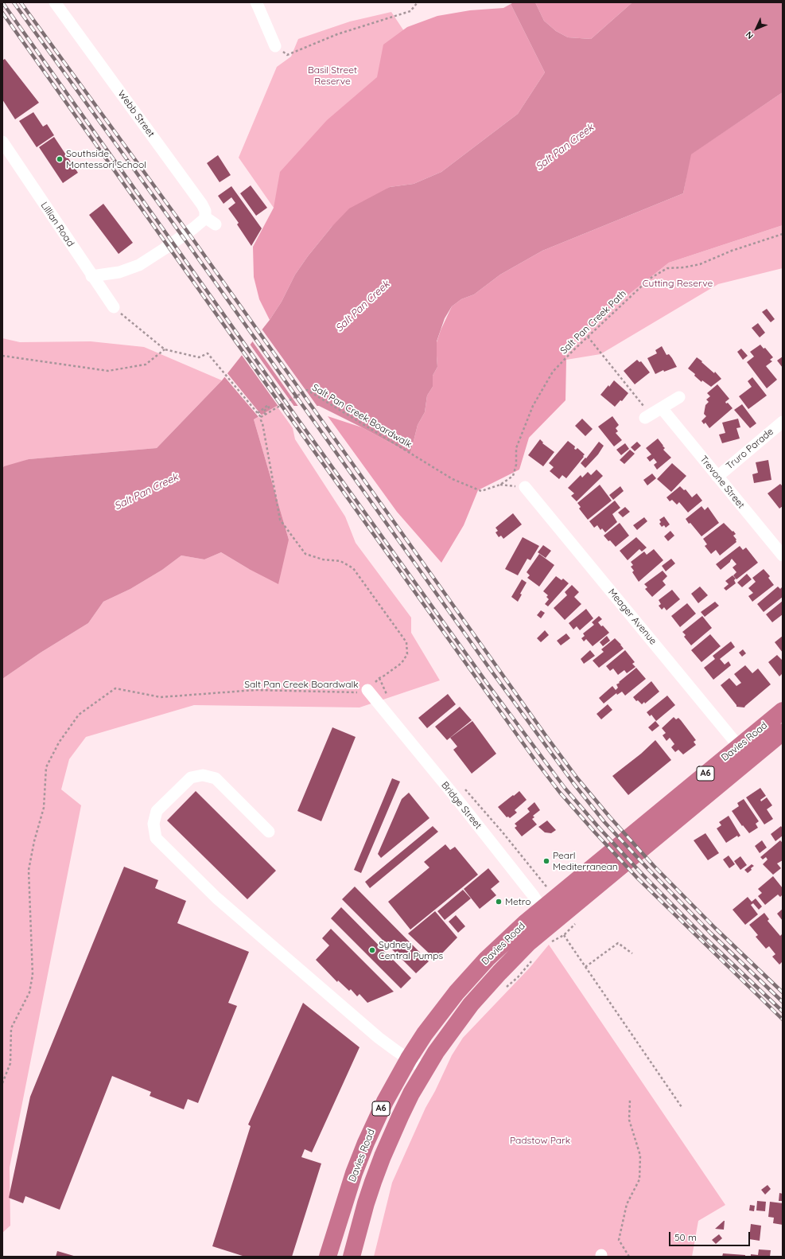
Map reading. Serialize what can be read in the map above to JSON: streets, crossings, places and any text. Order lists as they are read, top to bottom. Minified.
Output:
{"streets":{"highway":["Davies Road","A6"],"street":["Webb Street","Lillian Road","Truro Parade","Trevone Street","Meager Avenue","Bridge Street"],"path":["Salt Pan Creek Path","Salt Pan Creek Boardwalk"]},"crossings":[["Salt Pan Creek Path","Salt Pan Creek Boardwalk"],["Salt Pan Creek Boardwalk","Bridge Street"],["Truro Parade","Trevone Street"],["Meager Avenue","Davies Road"],["Davies Road","Bridge Street"]],"water":["Salt Pan Creek"],"parks":["Basil Street Reserve","Cutting Reserve","Padstow Park"],"places":["Southside Montessori School","Pearl Mediterranean","Metro","Sydney Central Pumps"],"scale_bar":"50 m","north":"bottom left"}
